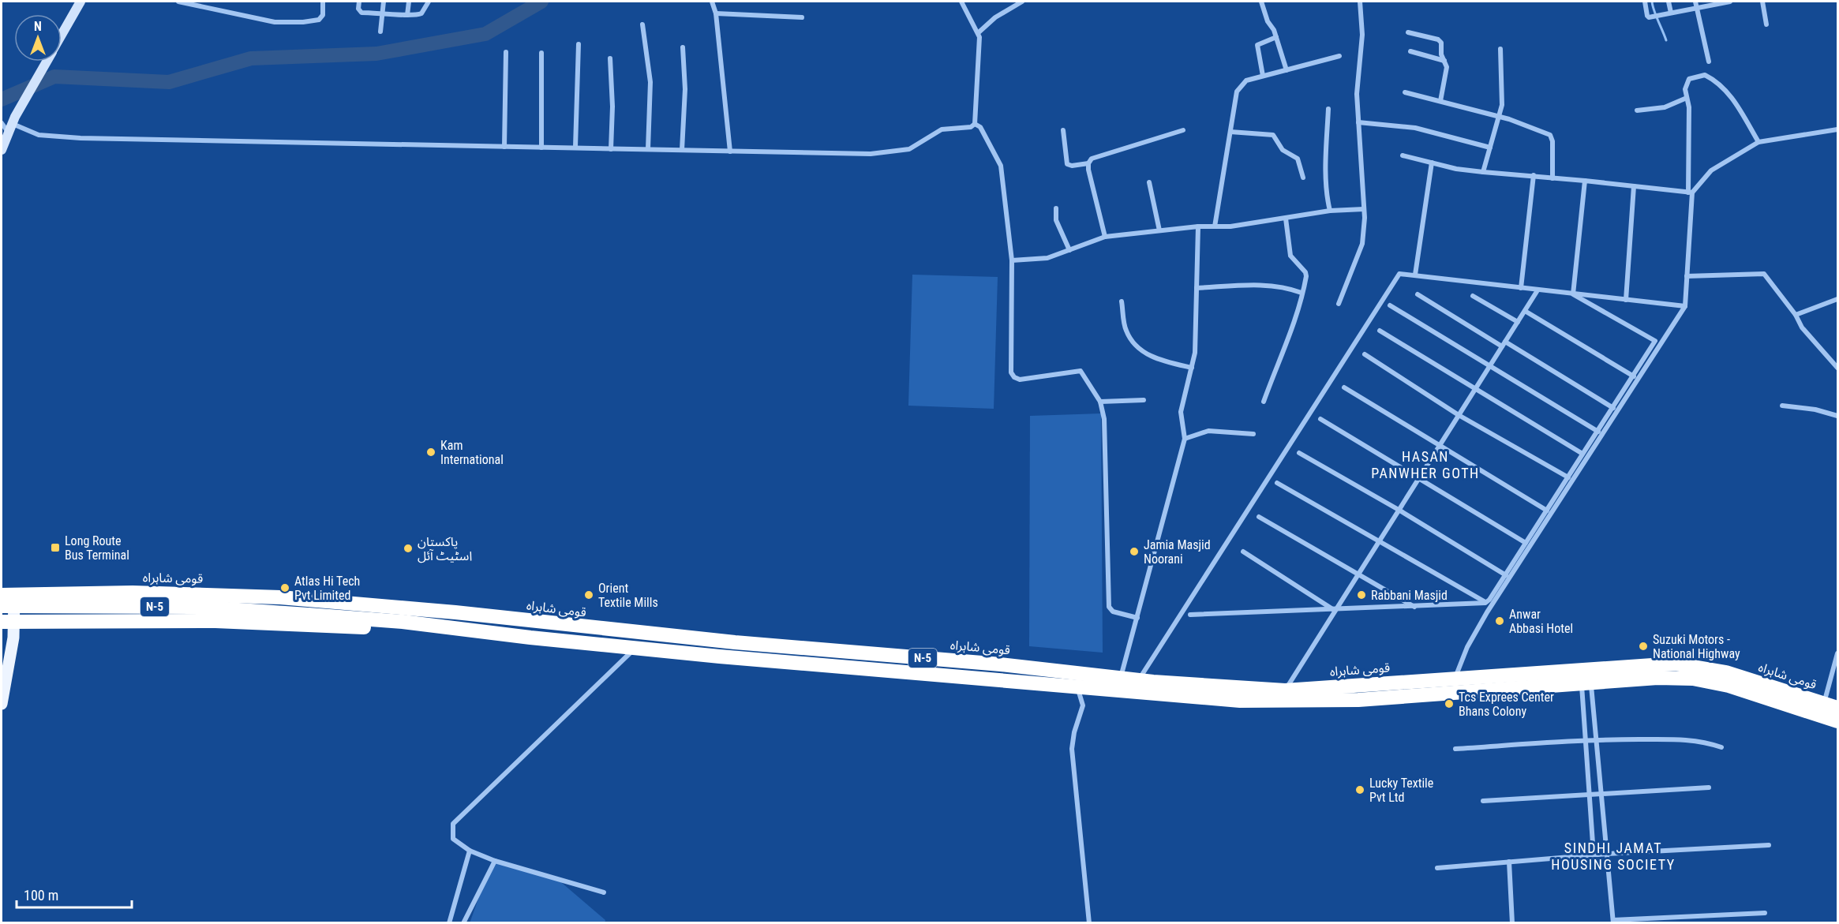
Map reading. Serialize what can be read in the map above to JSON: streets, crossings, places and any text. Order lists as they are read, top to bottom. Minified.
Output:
{"streets":{"highway":["قومی شاہراہ","N-5"]},"districts":["HASAN PANWHER GOTH","SINDHI JAMAT HOUSING SOCIETY"],"places":{"other":["Kam International","پاکستان اسٹیٹ آئل","Jamia Masjid Noorani","Atlas Hi Tech Pvt Limited","Orient Textile Mills","Rabbani Masjid","Anwar Abbasi Hotel","Suzuki Motors - National Highway","Tcs Exprees Center Bhans Colony","Lucky Textile Pvt Ltd"],"transit":["Long Route Bus Terminal"]},"scale_bar":"100 m","north":"top"}
